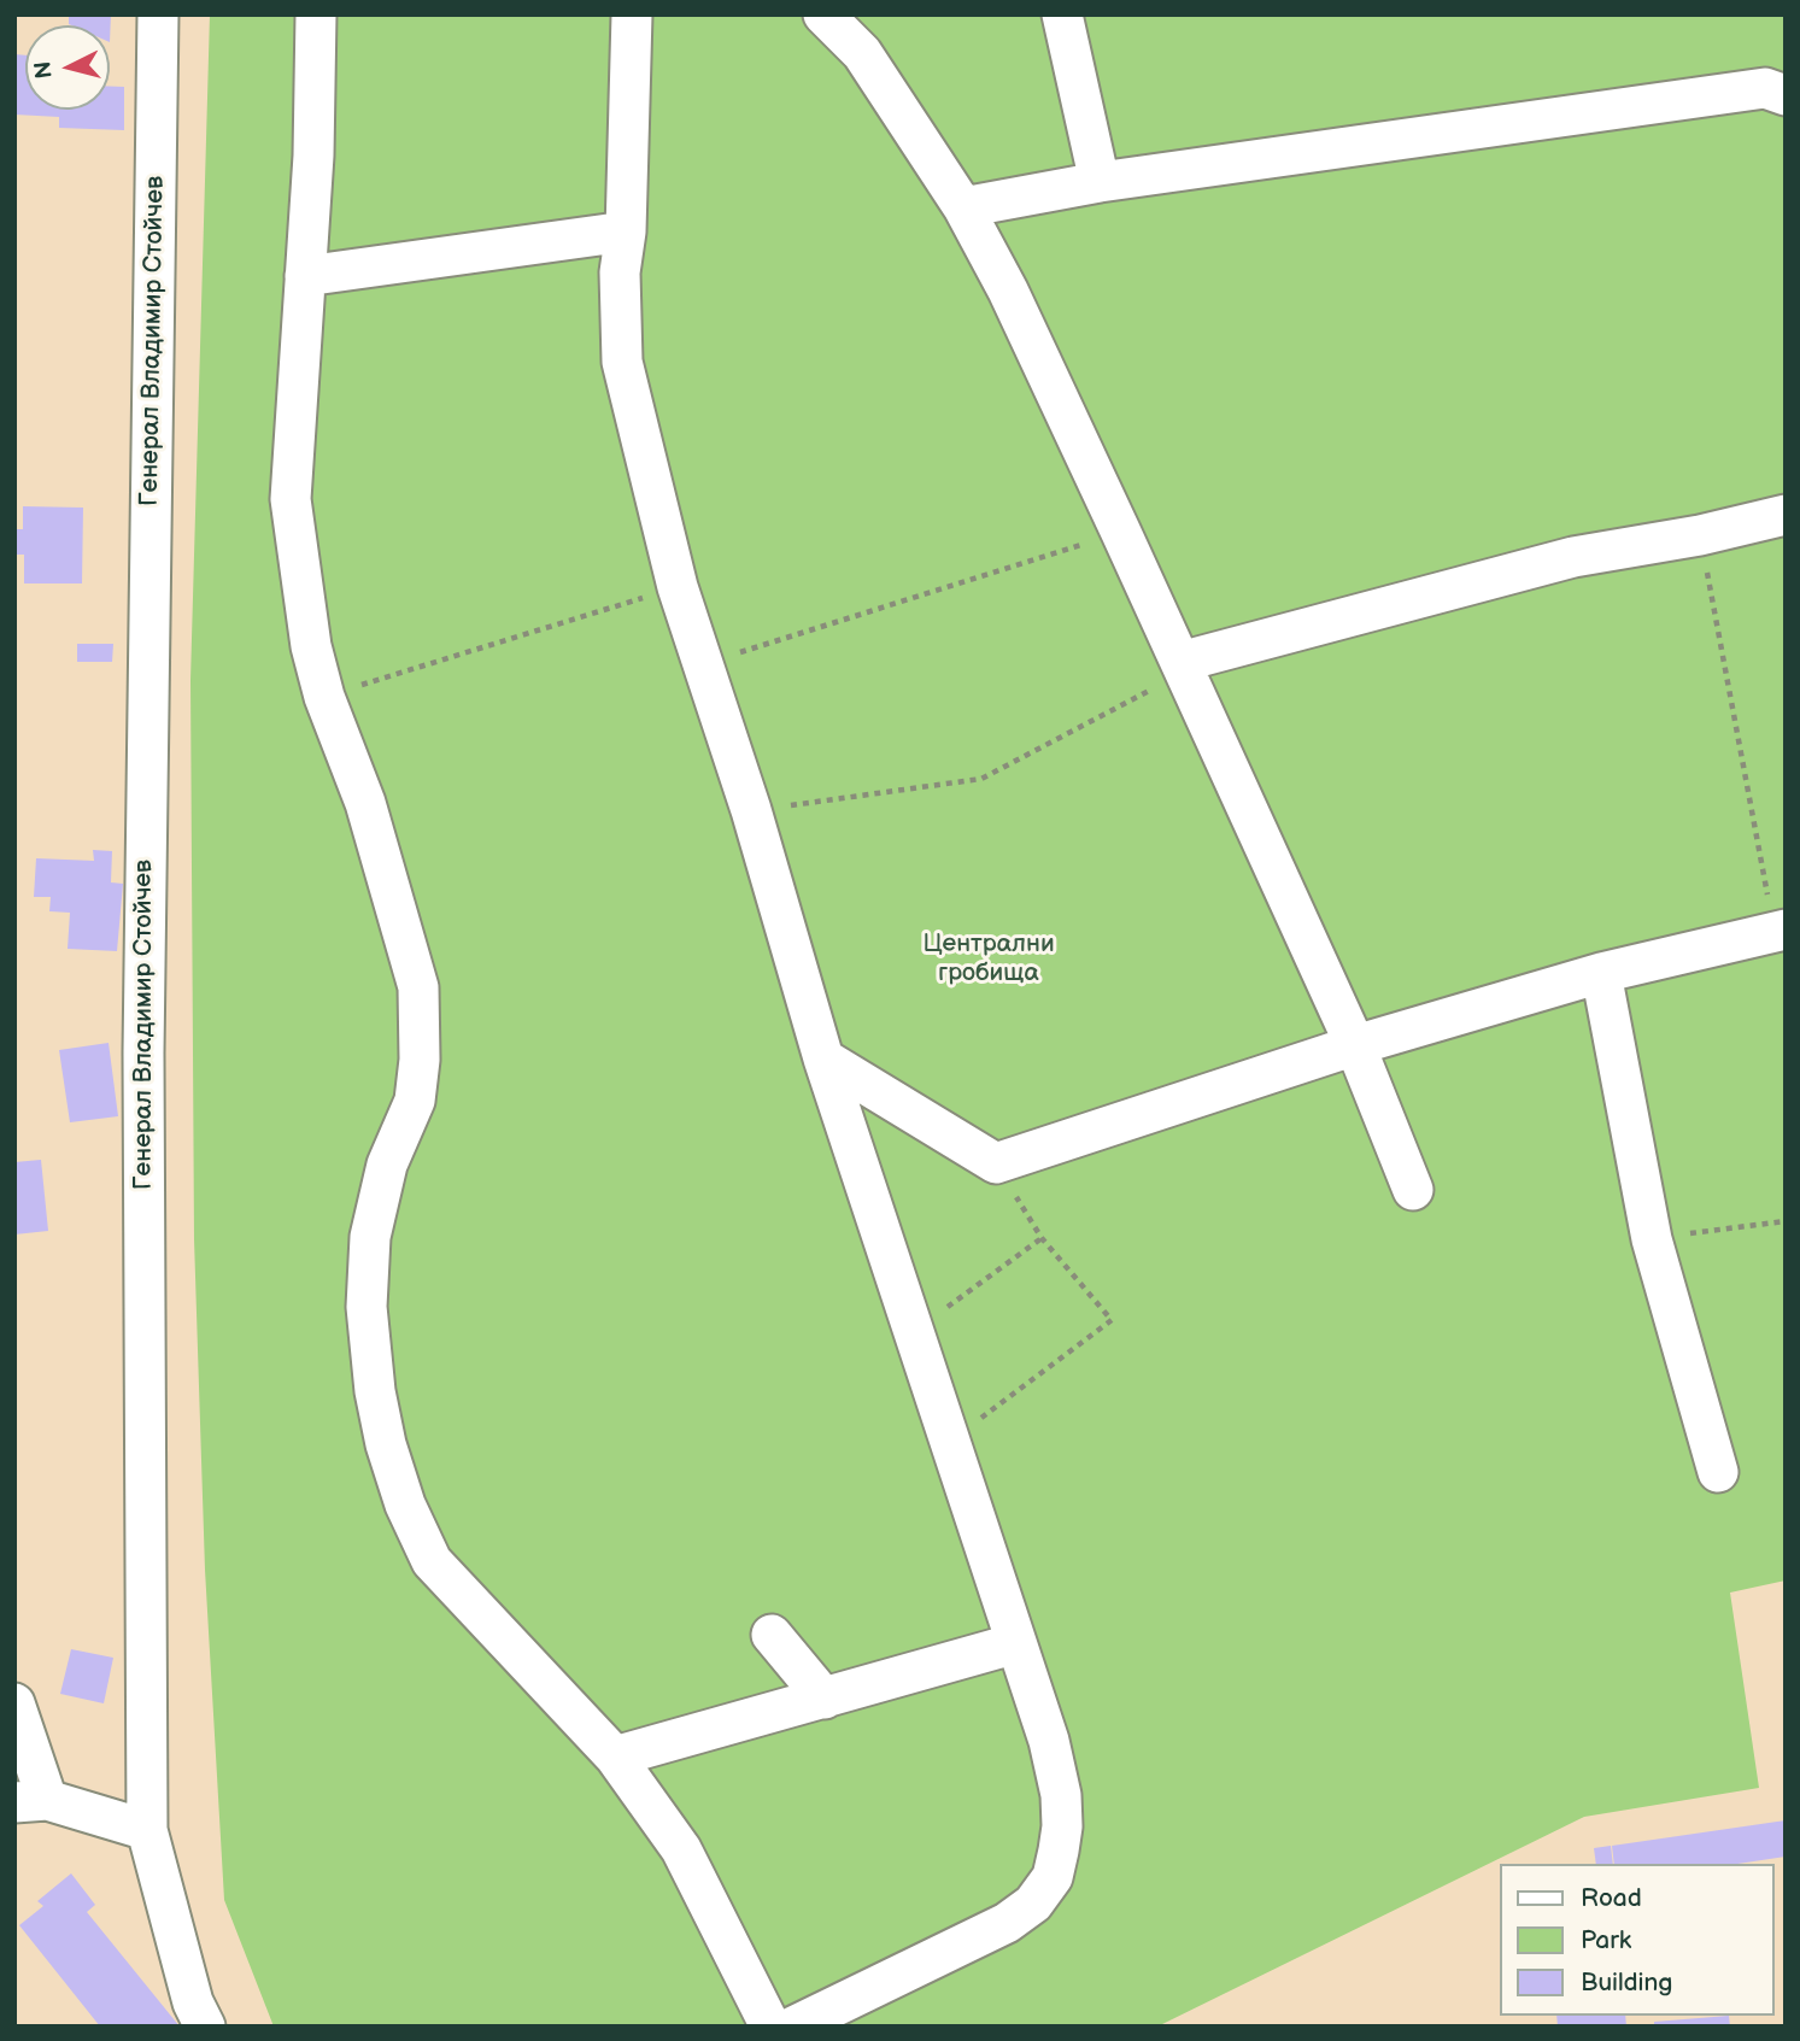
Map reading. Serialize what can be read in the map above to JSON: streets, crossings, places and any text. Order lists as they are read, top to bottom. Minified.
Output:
{"streets":{"street":["Генерал Владимир Стойчев"]},"parks":["Централни гробища"],"legend":["Road","Park","Building"],"north":"left"}
